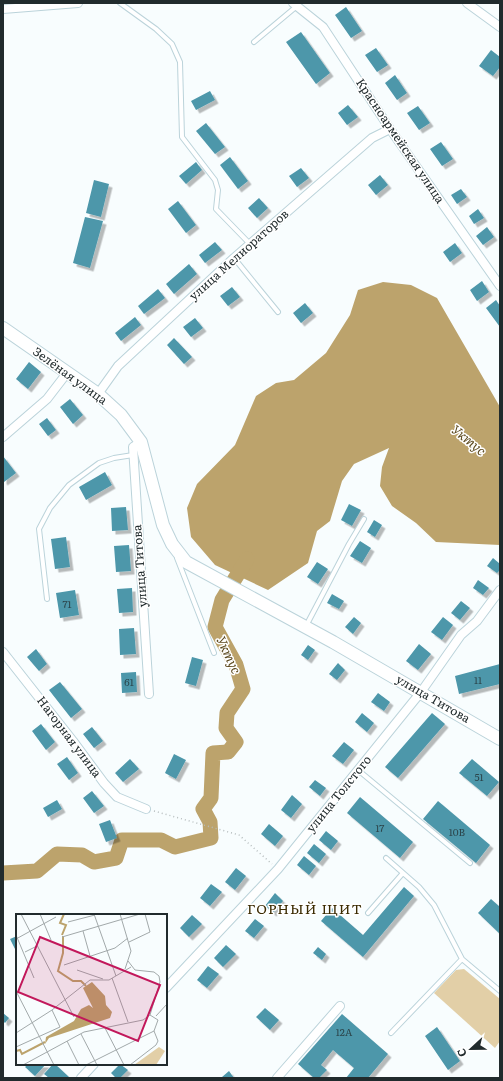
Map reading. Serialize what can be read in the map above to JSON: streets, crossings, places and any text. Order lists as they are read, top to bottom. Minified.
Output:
{"streets":{"street":["Красноармейская улица","улица Мелиораторов","Зелёная улица","улица Титова","Нагорная улица","улица Толстого"]},"crossings":[["Красноармейская улица","улица Мелиораторов"],["улица Мелиораторов","Зелёная улица"],["Зелёная улица","улица Титова"],["улица Титова","улица Толстого"]],"districts":["ГОРНЫЙ ЩИТ"],"water":["Уктус"],"house_numbers":["71","11","61","51","17","10В","12А"],"north":"left"}
